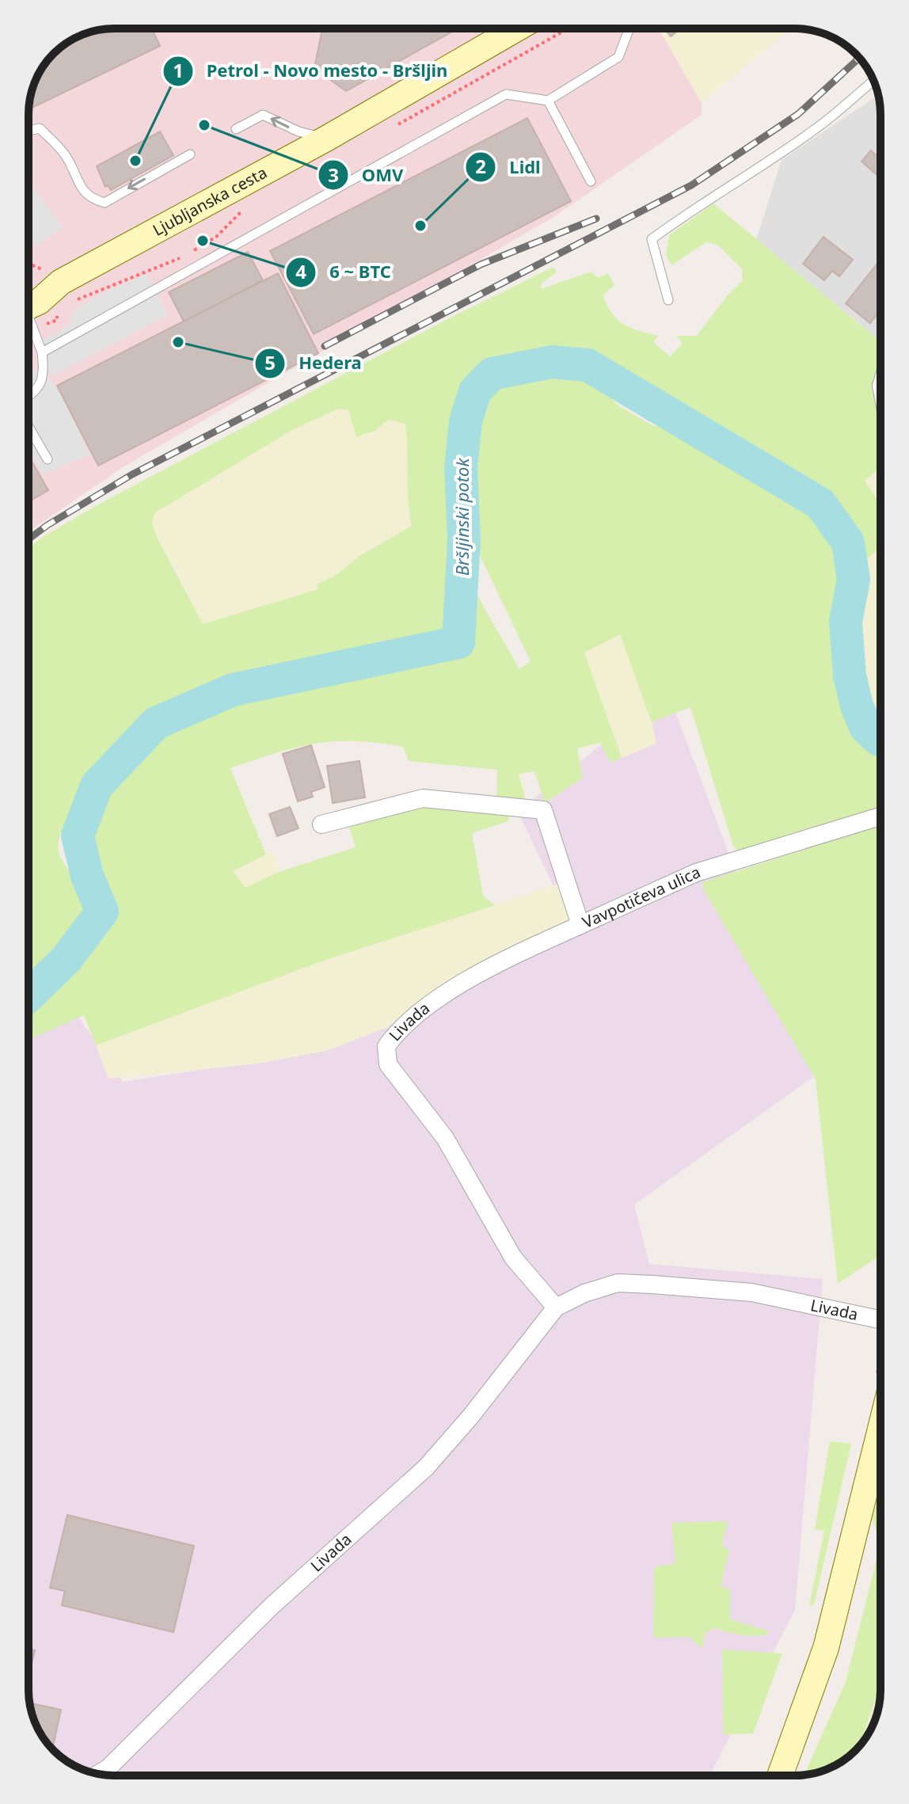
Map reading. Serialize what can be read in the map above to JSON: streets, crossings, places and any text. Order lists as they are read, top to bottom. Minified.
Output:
{"streets":{"main road":["Ljubljanska cesta"],"street":["Vavpotičeva ulica","Livada"]},"crossings":[["Vavpotičeva ulica","Livada"]],"water":["Bršljinski potok"],"places":["OMV","Petrol - Novo mesto - Bršljin","Lidl","6 ~ BTC","Hedera"]}
